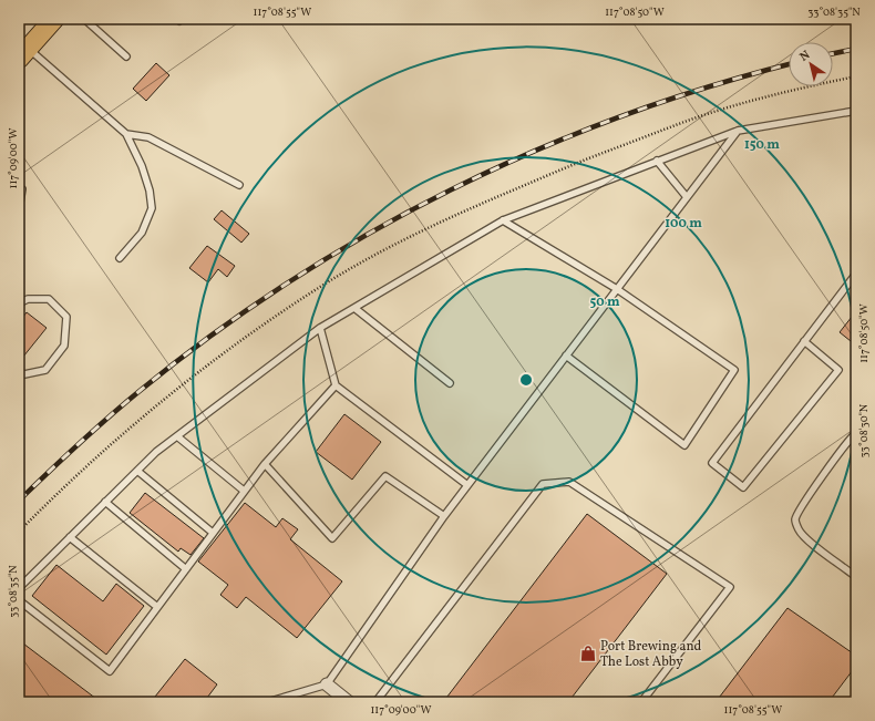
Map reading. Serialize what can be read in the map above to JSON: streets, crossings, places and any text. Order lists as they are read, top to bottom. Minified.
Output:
{"places":{"shop":["Port Brewing and The Lost Abby"]},"north":"top left","coordinates":["117°08'55\"W","117°08'50\"W","33°08'35\"N","117°09'00\"W","33°08'30\"N"],"rings":["150 m","100 m","50 m"]}
